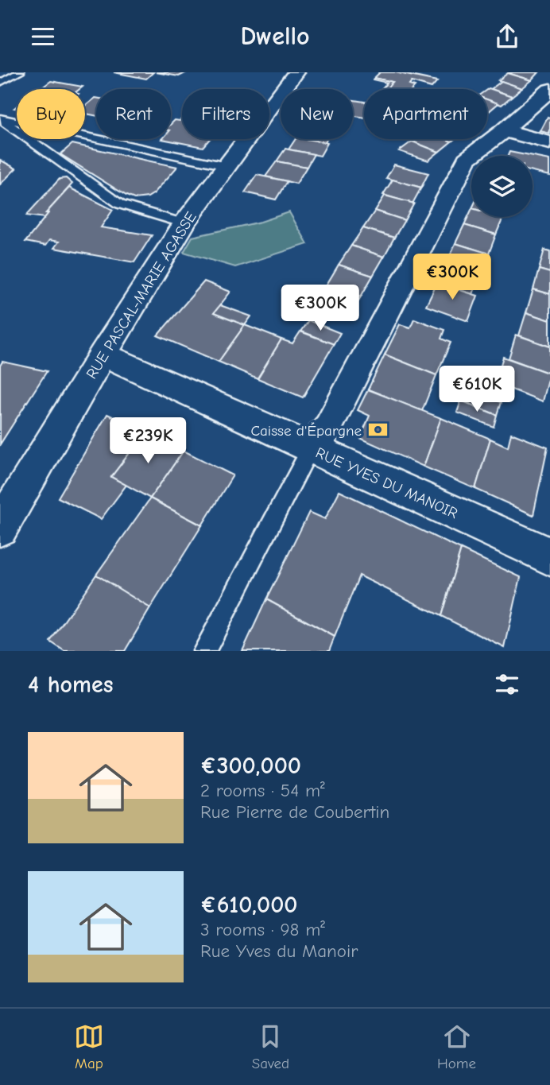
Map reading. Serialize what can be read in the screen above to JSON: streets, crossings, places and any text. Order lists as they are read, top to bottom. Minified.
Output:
{"streets":{"street":["RUE PASCAL-MARIE AGASSE","RUE YVES DU MANOIR"]},"crossings":[["RUE PASCAL-MARIE AGASSE","RUE YVES DU MANOIR"]],"places":{"bank":["Caisse d'Épargne"]},"page":{"header":"Dwello","chip":["Buy","Rent","Filters","New","Apartment"],"price":["€300K","€300K","€610K","€239K"],"heading":"4 homes","list":[{"name":"€300,000","note":"2 rooms · 54 m² · Rue Pierre de Coubertin"},{"name":"€610,000","note":"3 rooms · 98 m² · Rue Yves du Manoir"}],"tabs":["Map","Saved","Home"]}}
